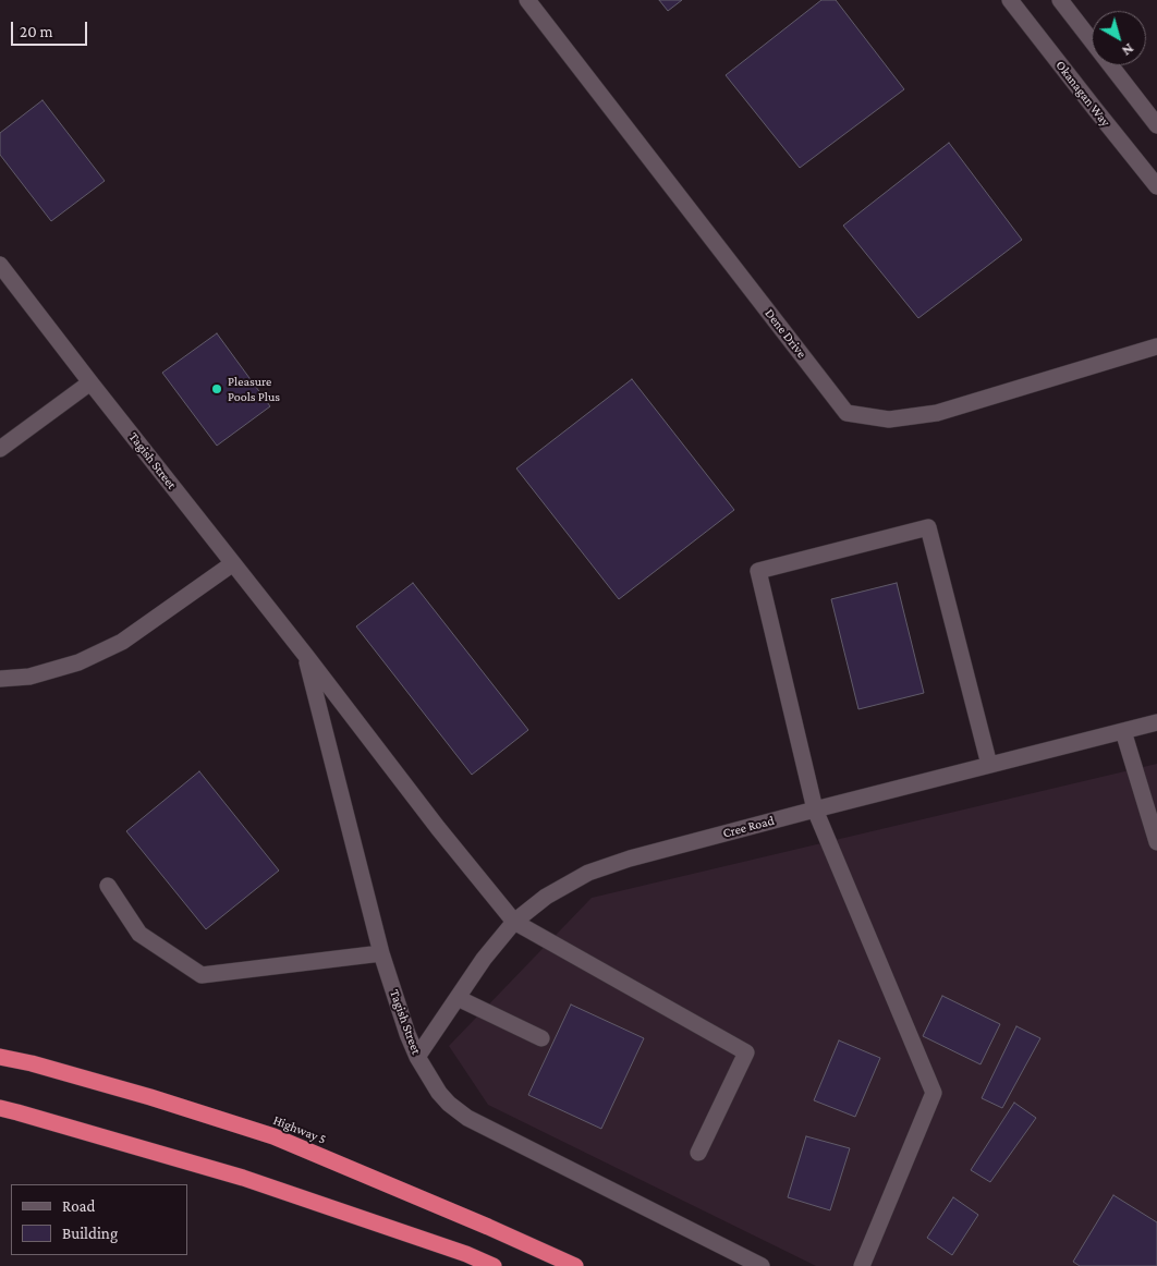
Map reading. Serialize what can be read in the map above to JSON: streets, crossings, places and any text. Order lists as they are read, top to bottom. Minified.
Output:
{"streets":{"highway":["Highway 5"],"street":["Okanagan Way","Dene Drive","Tagish Street","Cree Road"]},"crossings":[["Tagish Street","Cree Road"]],"places":["Pleasure Pools Plus"],"legend":["Road","Building"],"scale_bar":"20 m","north":"bottom right"}
